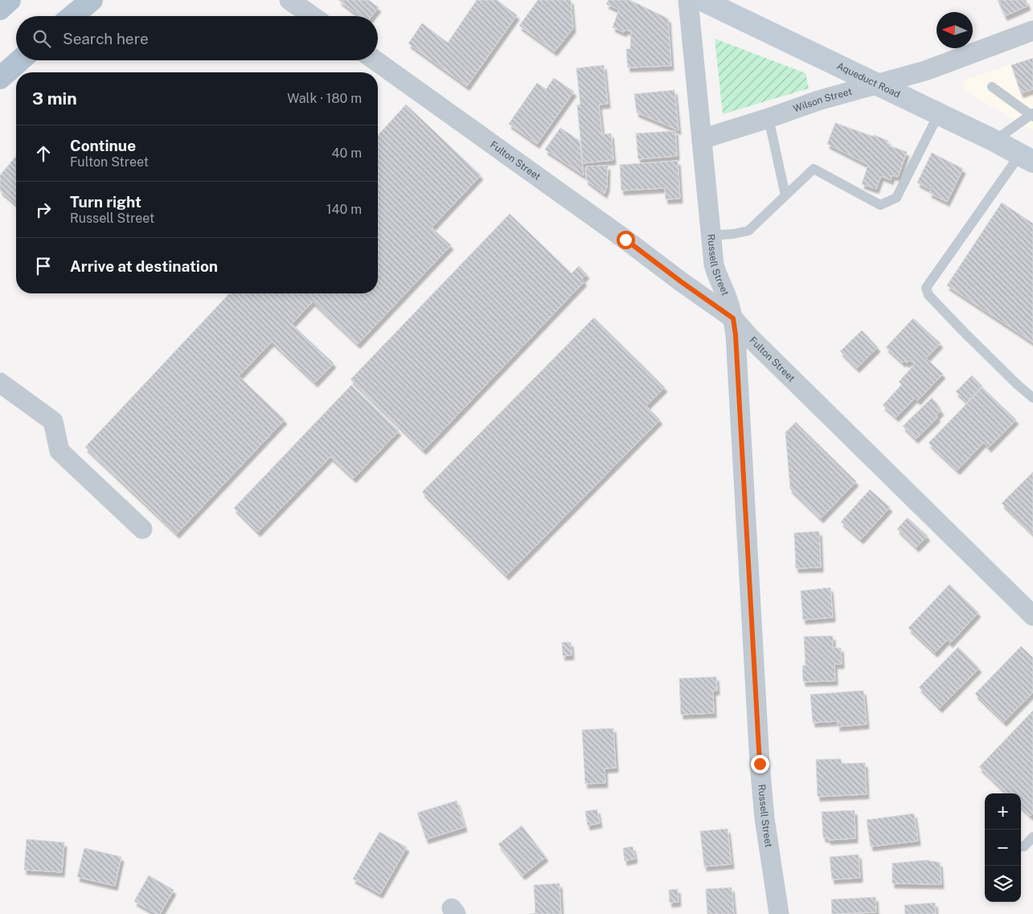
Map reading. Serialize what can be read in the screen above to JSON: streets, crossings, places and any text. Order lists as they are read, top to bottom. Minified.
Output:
{"streets":{"street":["Aqueduct Road","Wilson Street","Fulton Street","Russell Street"]},"crossings":[["Aqueduct Road","Wilson Street"],["Wilson Street","Russell Street"],["Fulton Street","Russell Street"]],"north":"left","page":{"search":"Search here","heading":["3 min","Walk · 180 m"],"list":[["Continue","Fulton Street","40 m"],["Turn right","Russell Street","140 m"],"Arrive at destination"],"map_buttons":["+","−"]}}
